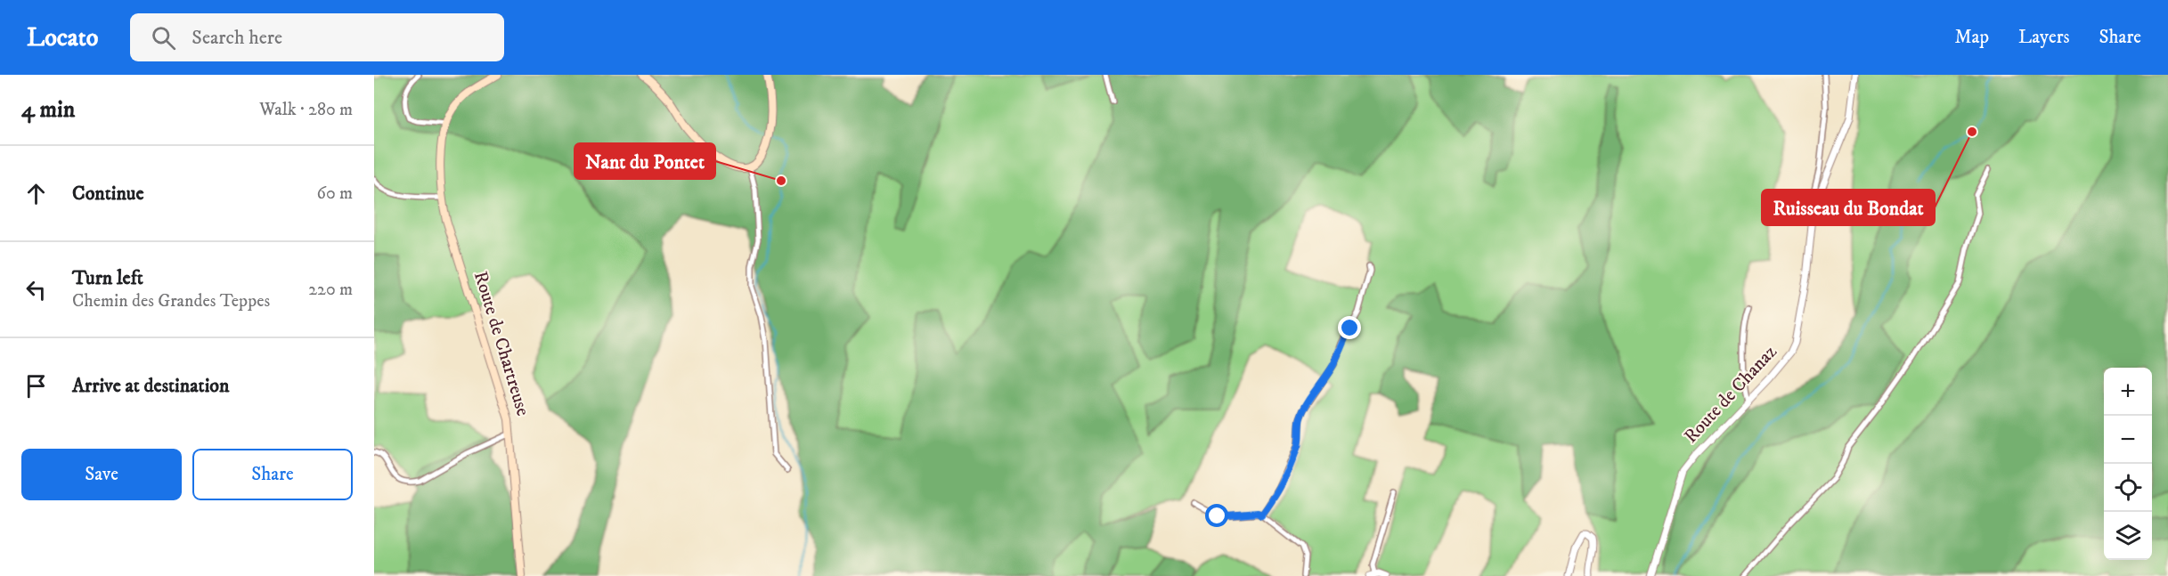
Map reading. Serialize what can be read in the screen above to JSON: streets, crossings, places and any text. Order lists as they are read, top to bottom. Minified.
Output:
{"streets":{"main road":["Route de Chartreuse"],"street":["Route de Chanaz"]},"places":["Ruisseau du Bondat","Nant du Pontet"],"page":{"header":"Locato","search":"Search here","nav":["Map","Layers","Share"],"heading":["4 min","Walk · 280 m"],"list":[["Continue","60 m"],["Turn left","Chemin des Grandes Teppes","220 m"],"Arrive at destination"],"map_buttons":["+","−"],"buttons":["Save","Share"]}}
